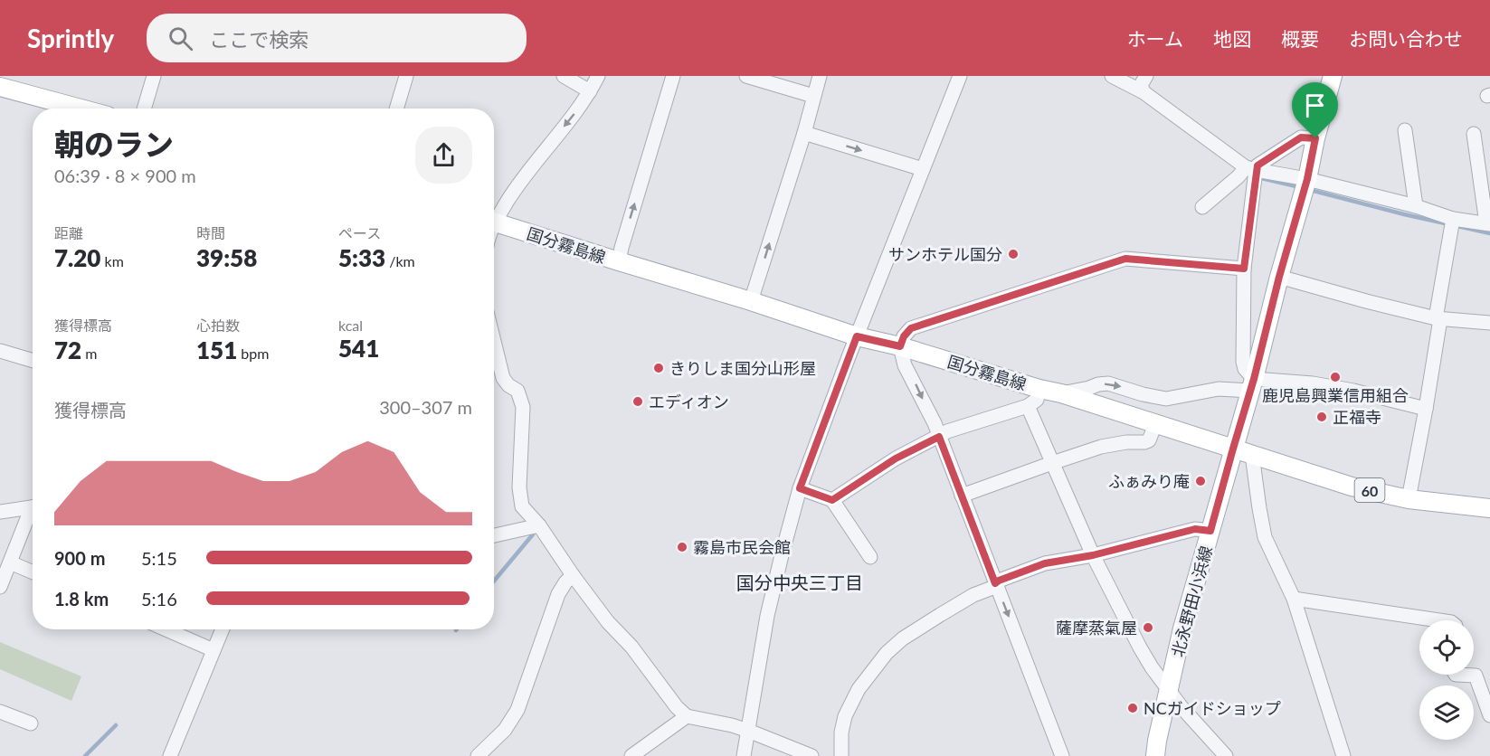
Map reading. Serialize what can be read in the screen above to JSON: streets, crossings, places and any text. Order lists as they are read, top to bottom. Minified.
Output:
{"streets":{"main road":["国分霧島線","60","北永野田小浜線"]},"crossings":[["国分霧島線","北永野田小浜線"]],"districts":["国分中央三丁目"],"places":["サンホテル国分","きりしま国分山形屋","鹿児島興業信用組合","エディオン","正福寺","ふぁみり庵","霧島市民会館","薩摩蒸氣屋","NCガイドショップ"],"page":{"header":"Sprintly","search":"ここで検索","nav":["ホーム","地図","概要","お問い合わせ"],"heading":["朝のラン","06:39 · 8 × 900 m"],"stats":[["距離","7.20 km"],["時間","39:58"],["ペース","5:33 /km"],["獲得標高","72 m"],["心拍数","151 bpm"],["kcal","541"]],"chart":["獲得標高","300–307 m"],"list":[{"name":"900 m","note":"5:15"},{"name":"1.8 km","note":"5:16"}]}}
